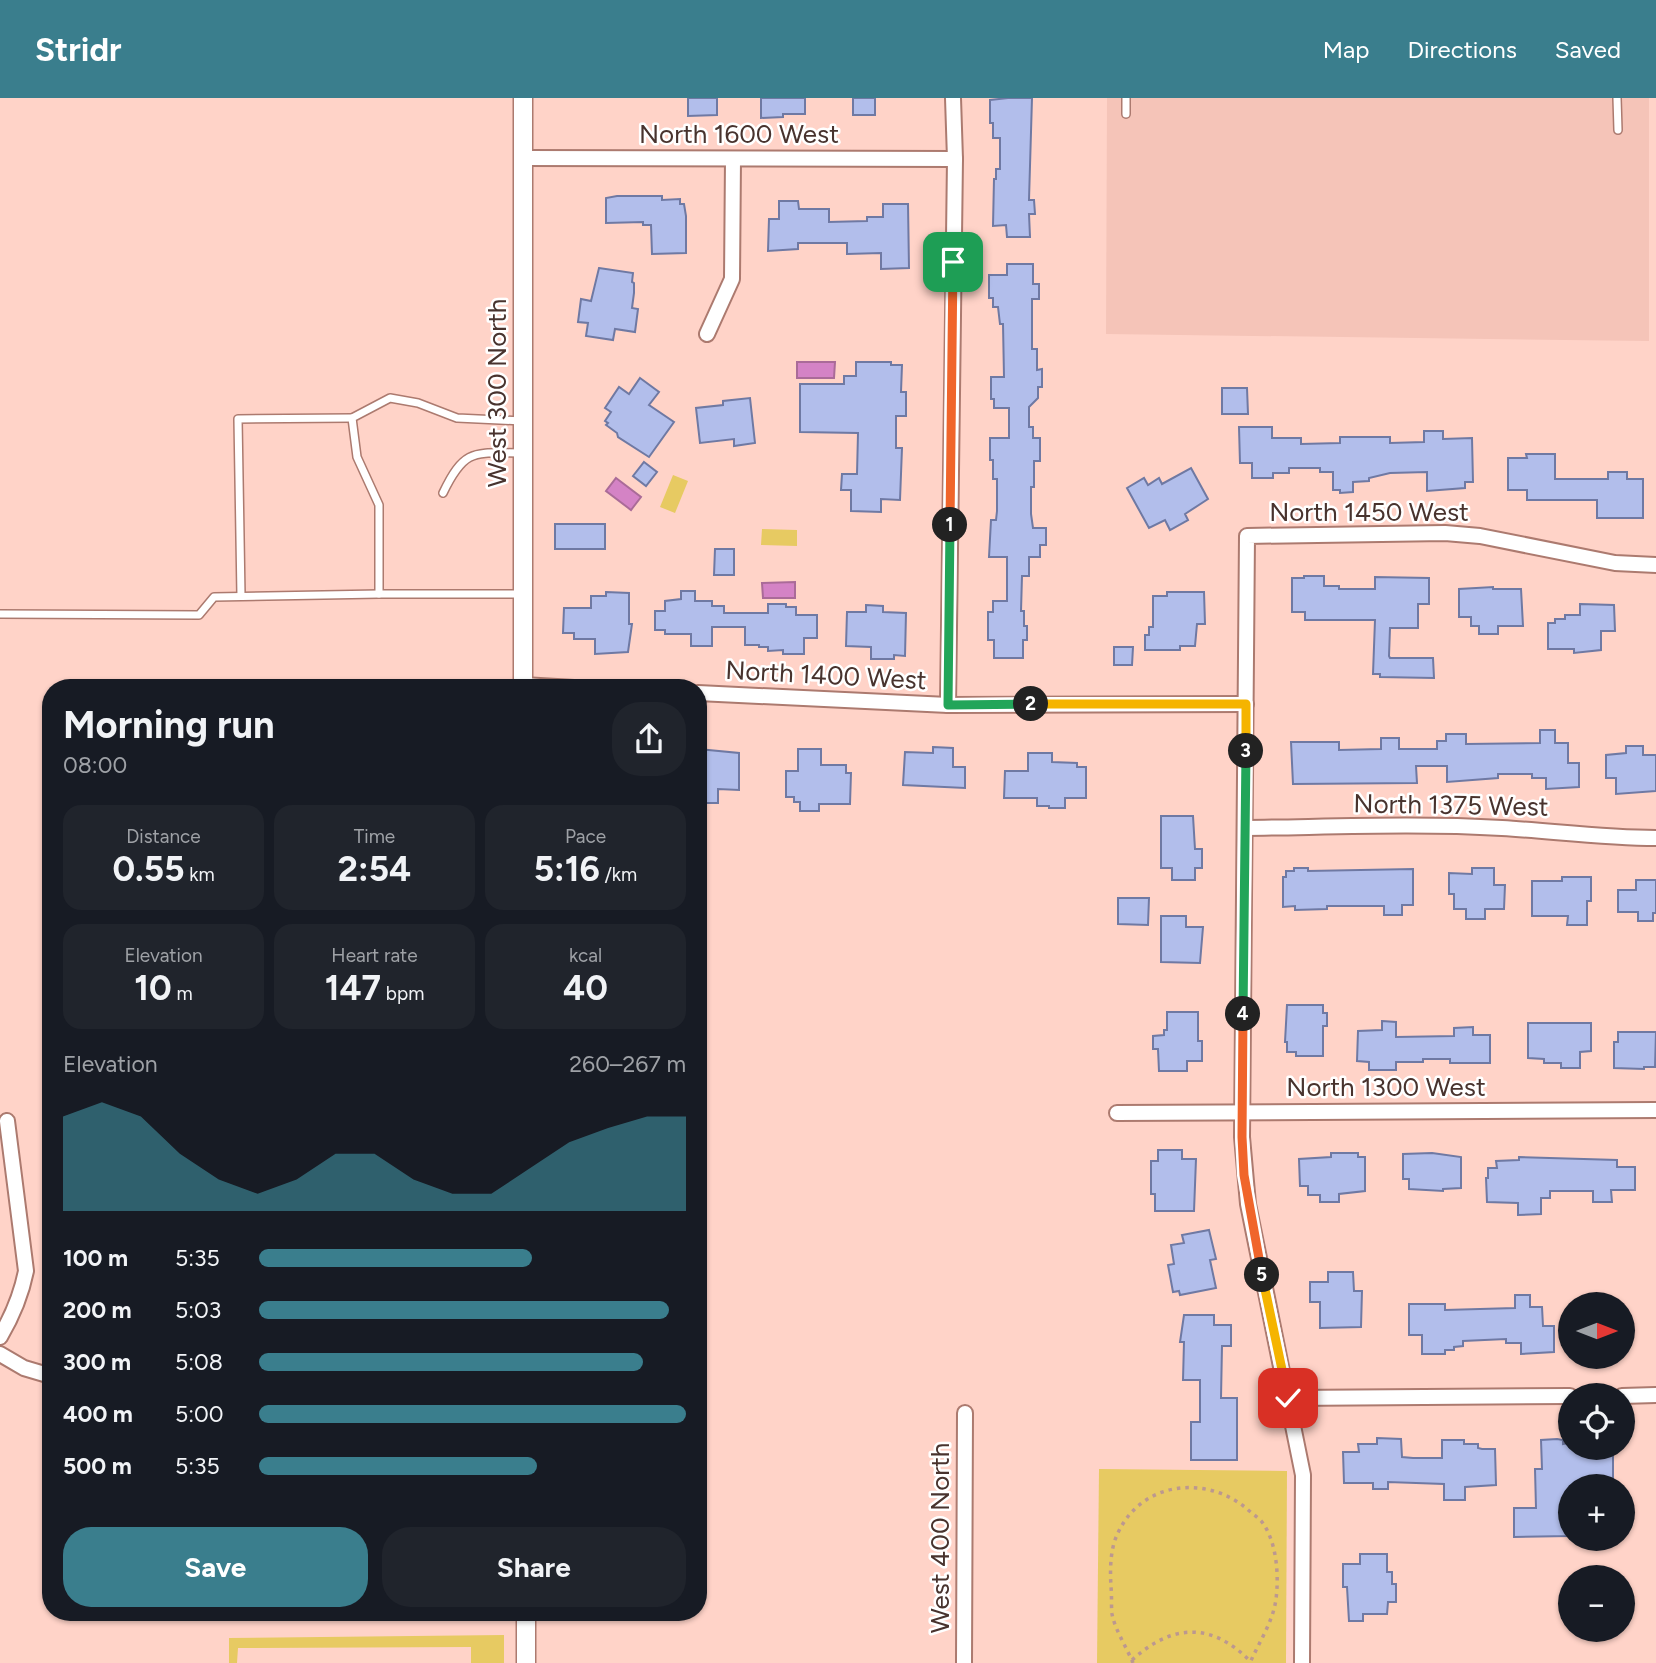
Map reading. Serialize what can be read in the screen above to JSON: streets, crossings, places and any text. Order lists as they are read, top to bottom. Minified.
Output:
{"streets":{"street":["North 1600 West","West 300 North","North 1450 West","North 1400 West","North 1375 West","North 1300 West","West 400 North"]},"crossings":[["North 1600 West","West 300 North"],["North 1450 West","North 1400 West"]],"north":"right","page":{"header":"Stridr","nav":["Map","Directions","Saved"],"pins":["1","2","3","4","5"],"heading":["Morning run","08:00"],"stats":[["Distance","0.55 km"],["Time","2:54"],["Pace","5:16 /km"],["Elevation","10 m"],["Heart rate","147 bpm"],["kcal","40"]],"chart":["Elevation","260–267 m"],"list":[{"name":"100 m","note":"5:35"},{"name":"200 m","note":"5:03"},{"name":"300 m","note":"5:08"},{"name":"400 m","note":"5:00"},{"name":"500 m","note":"5:35"}],"map_buttons":["+","−"],"buttons":["Save","Share"]}}
